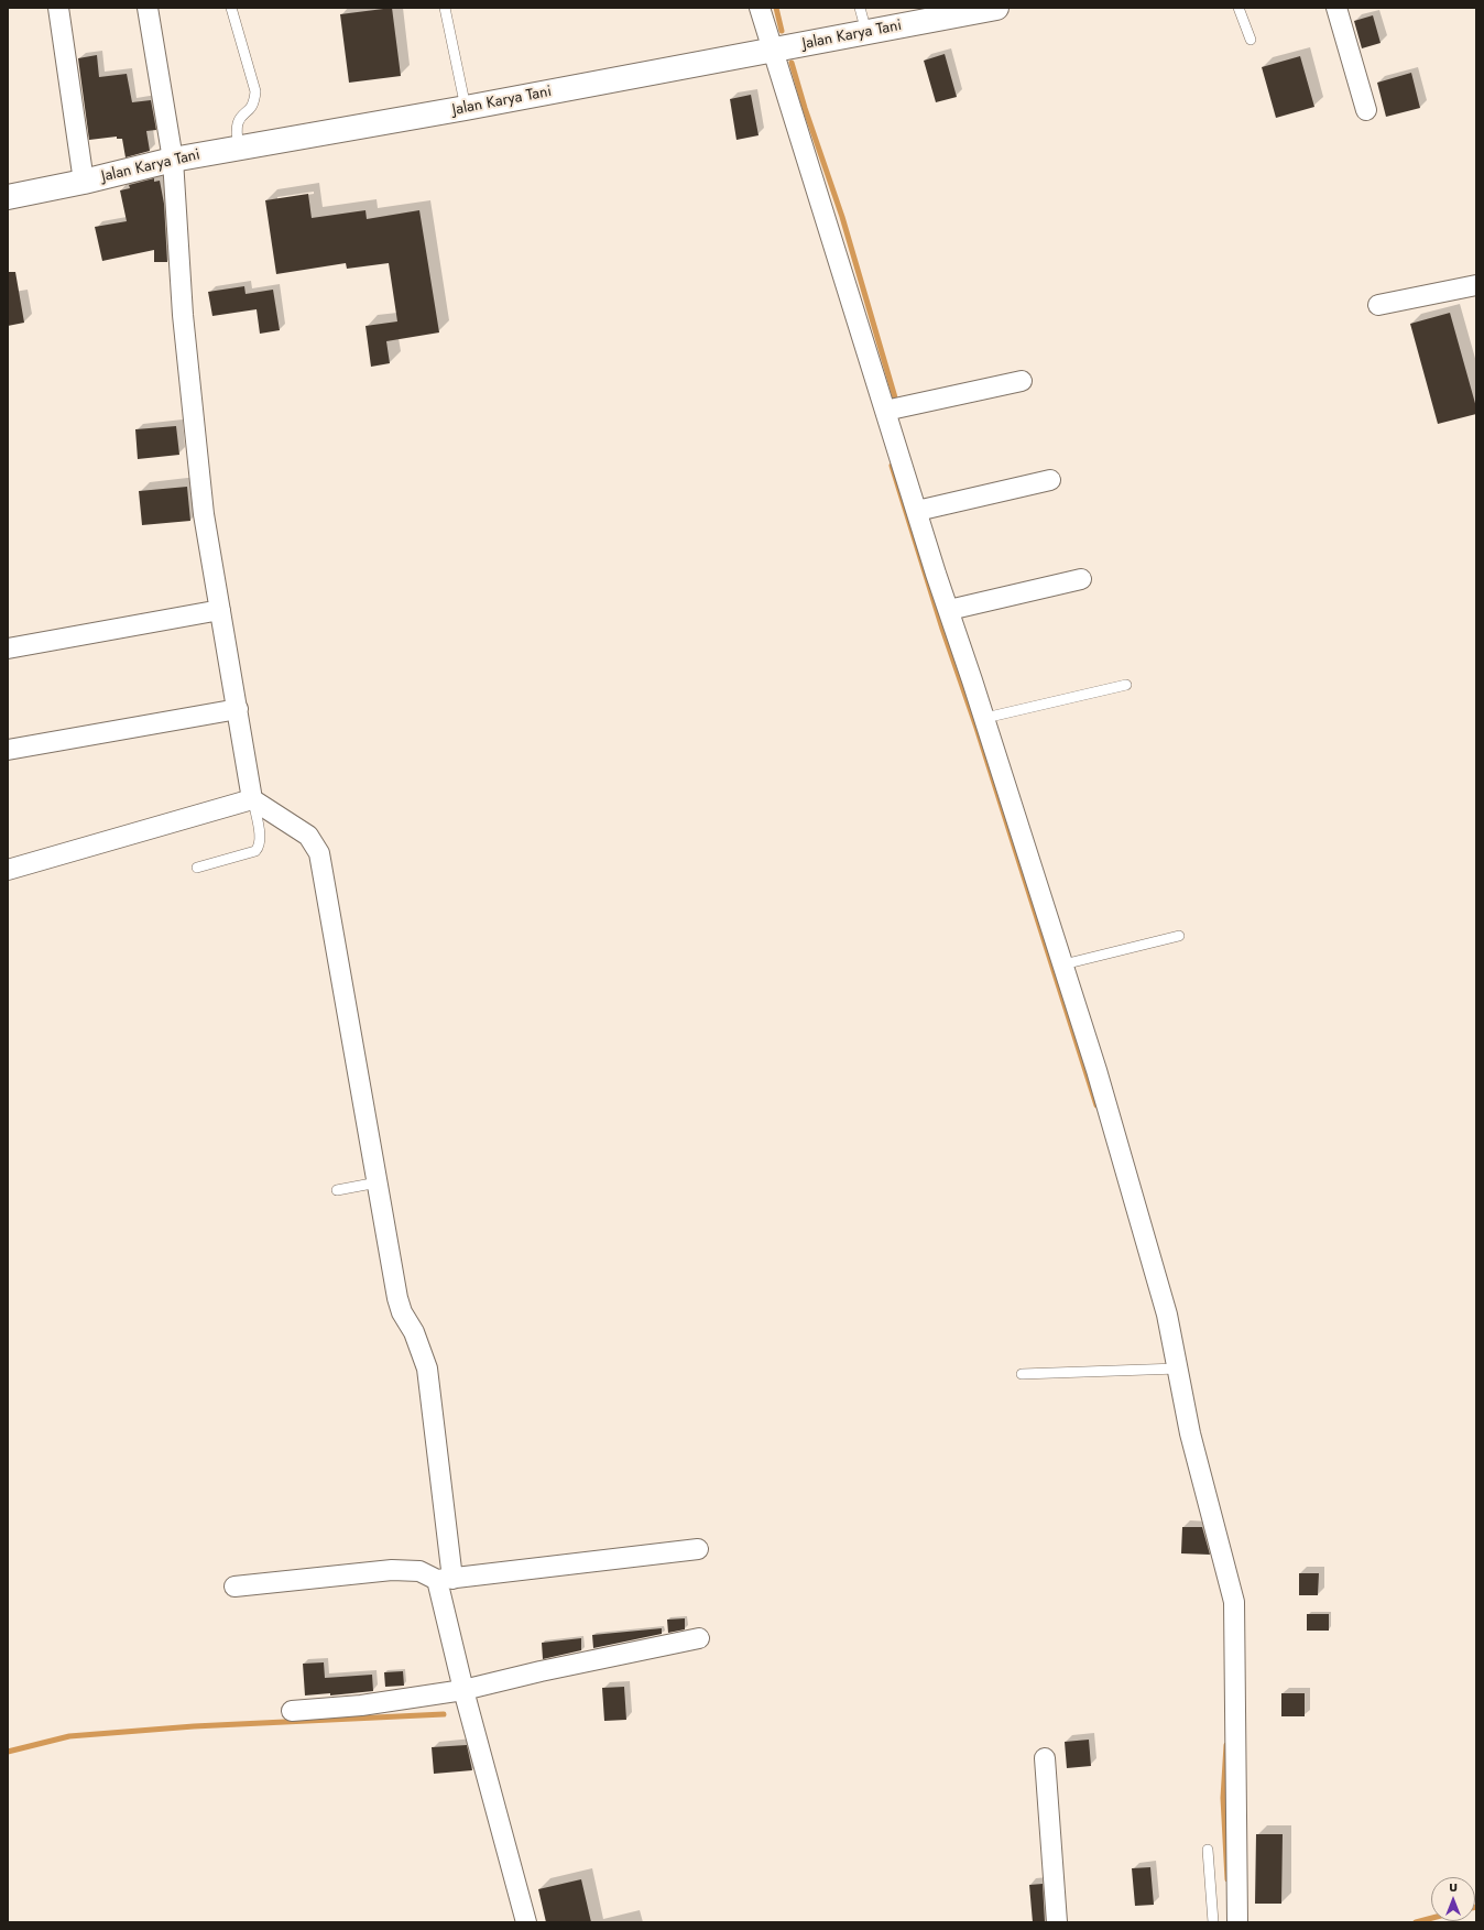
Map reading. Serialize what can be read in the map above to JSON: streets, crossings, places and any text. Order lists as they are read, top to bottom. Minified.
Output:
{"streets":{"street":["Jalan Karya Tani"]},"north":"top"}
